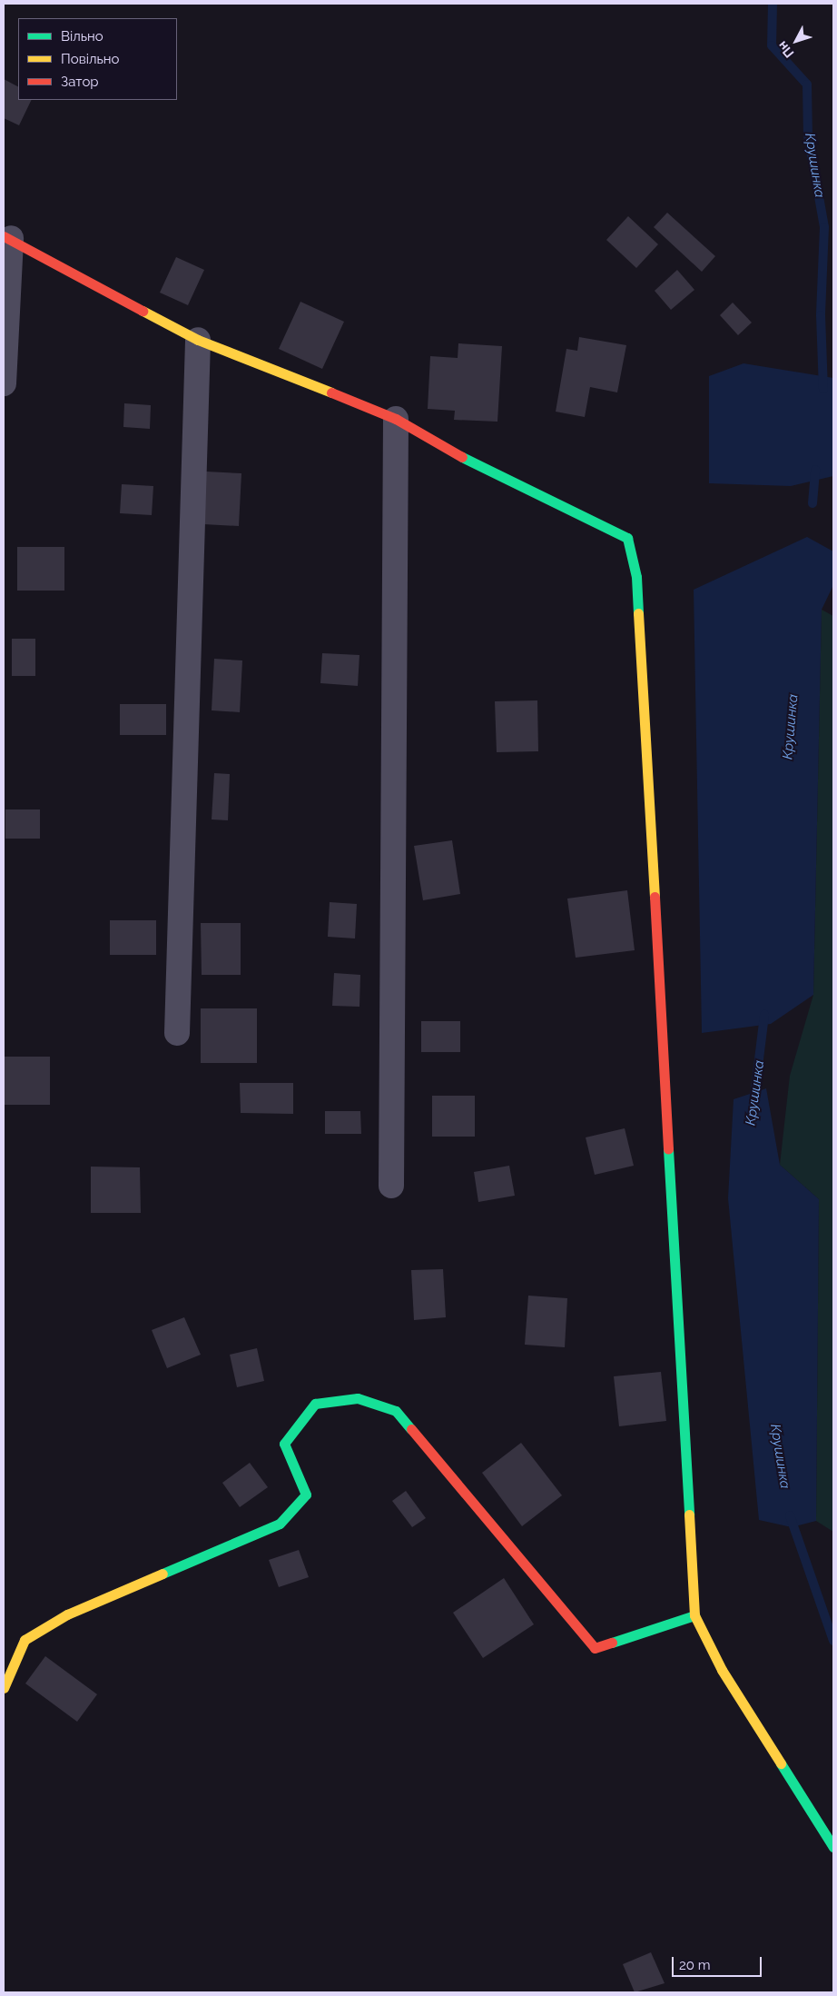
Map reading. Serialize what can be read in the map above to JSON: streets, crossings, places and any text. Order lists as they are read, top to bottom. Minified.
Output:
{"water":["Крушинка"],"legend":["Вільно","Повільно","Затор"],"scale_bar":"20 m","north":"bottom left"}
